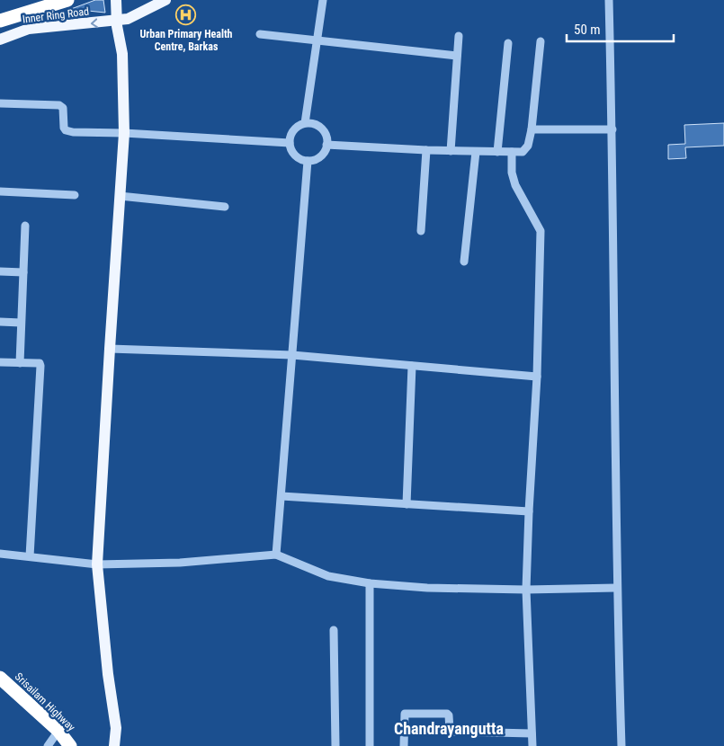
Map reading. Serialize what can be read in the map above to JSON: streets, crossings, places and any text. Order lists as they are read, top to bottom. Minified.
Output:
{"streets":{"highway":["Srisailam Highway"],"main road":["Inner Ring Road"]},"one_way":["Inner Ring Road"],"districts":["Chandrayangutta"],"places":{"hospital":["Urban Primary Health Centre, Barkas"]},"scale_bar":"50 m"}
